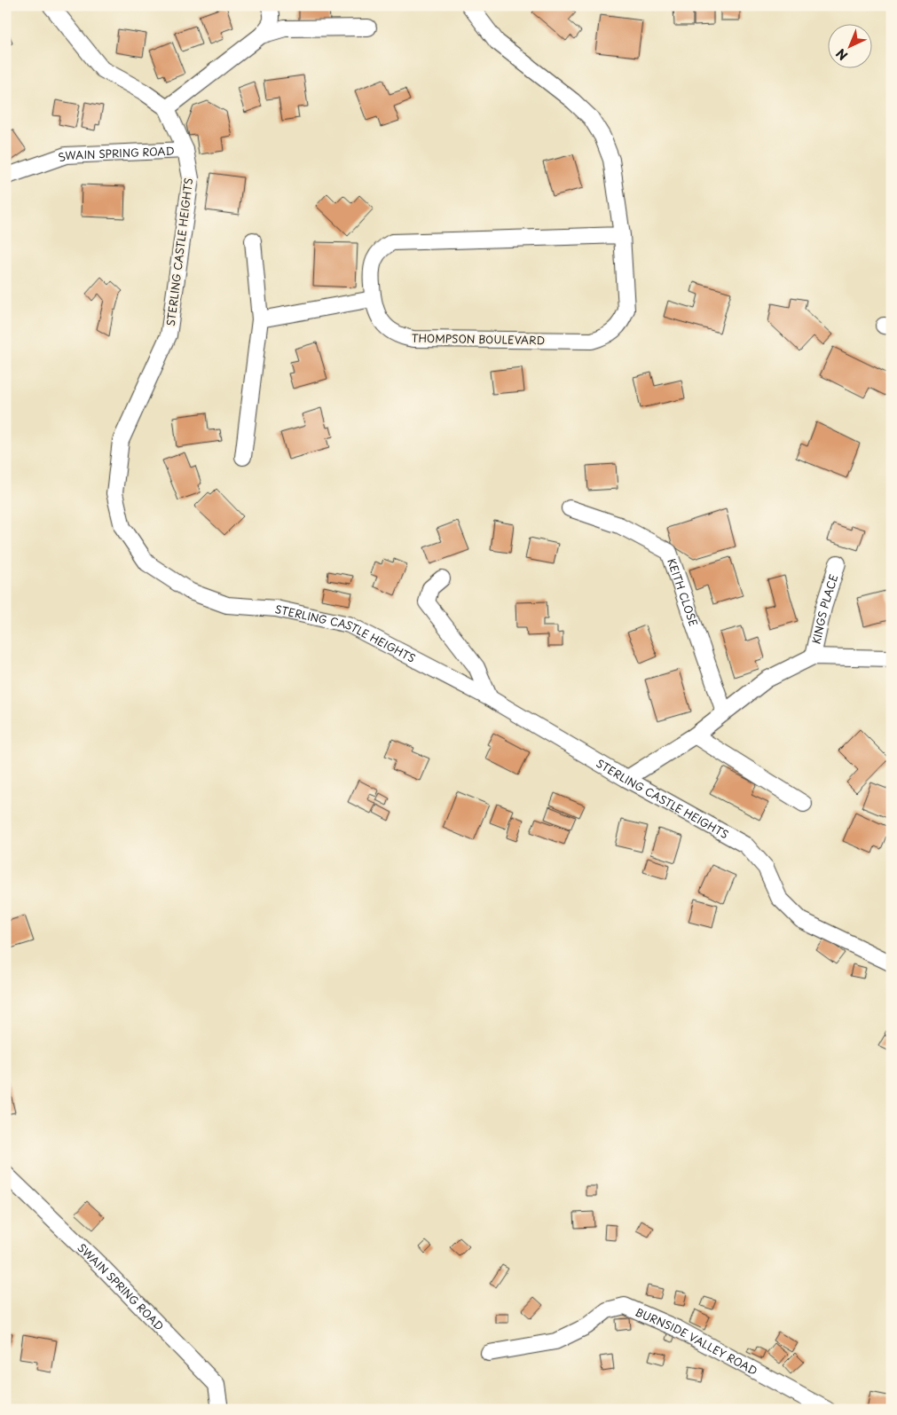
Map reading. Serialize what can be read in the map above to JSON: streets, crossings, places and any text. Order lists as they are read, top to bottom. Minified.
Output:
{"streets":{"street":["SWAIN SPRING ROAD","STERLING CASTLE HEIGHTS","THOMPSON BOULEVARD","KEITH CLOSE","KINGS PLACE","BURNSIDE VALLEY ROAD"]},"crossings":[["SWAIN SPRING ROAD","STERLING CASTLE HEIGHTS"]],"north":"bottom left"}
